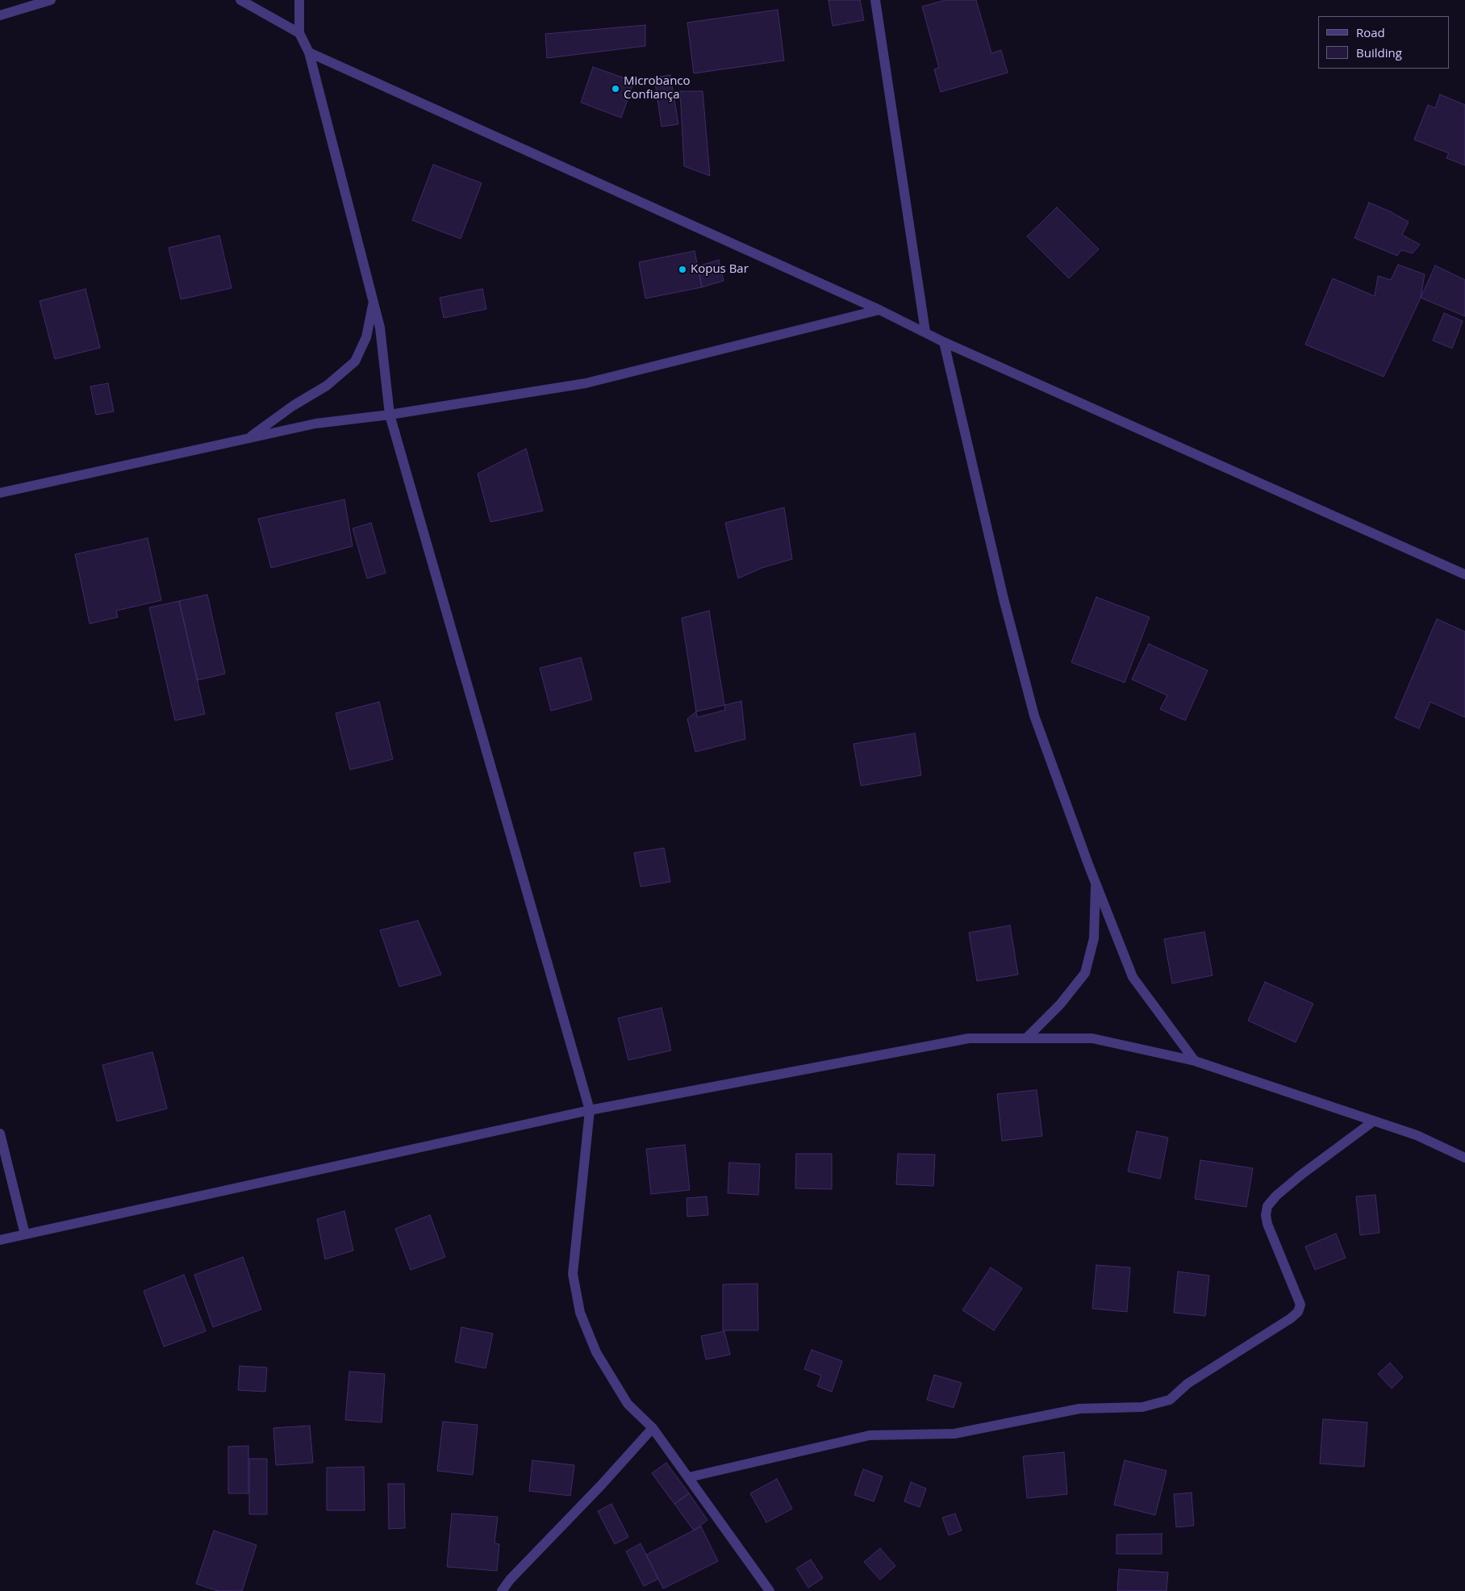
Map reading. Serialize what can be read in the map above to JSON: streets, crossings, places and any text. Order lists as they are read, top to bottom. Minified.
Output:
{"places":["Microbanco Confiança","Kopus Bar"],"legend":["Road","Building"]}
